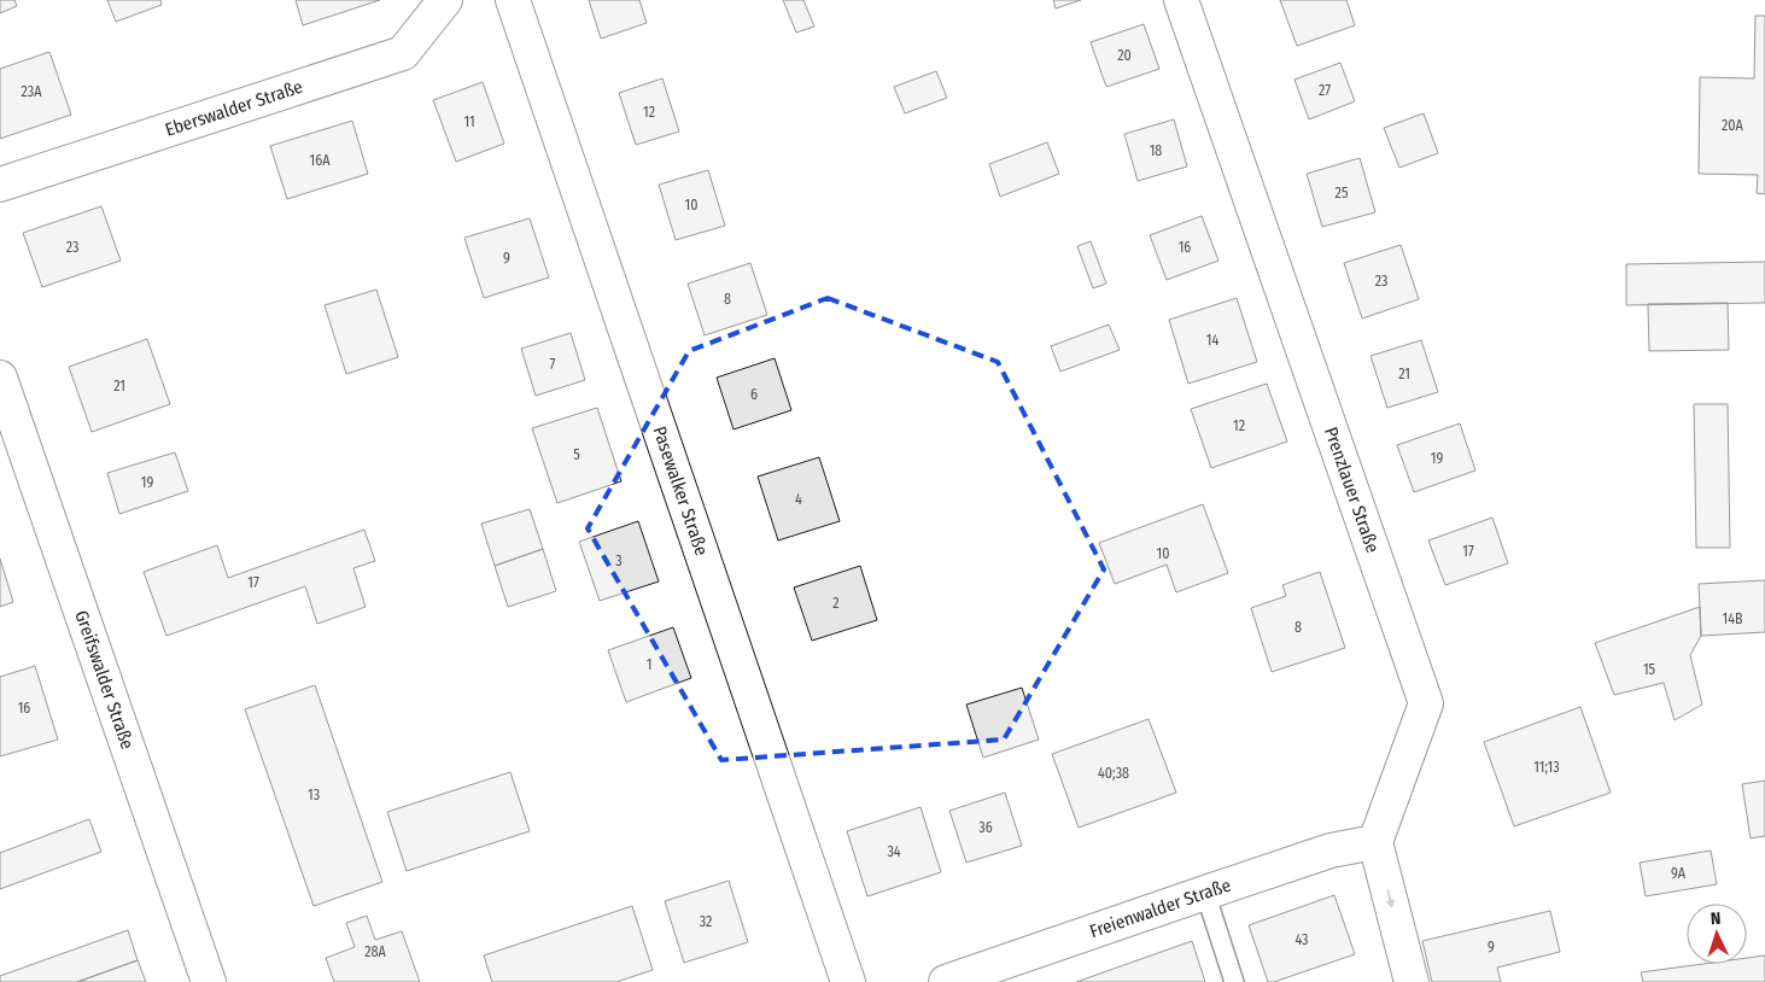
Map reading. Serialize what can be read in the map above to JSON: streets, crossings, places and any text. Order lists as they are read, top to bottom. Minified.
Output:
{"streets":{"street":["Eberswalder Straße","Prenzlauer Straße","Pasewalker Straße","Greifswalder Straße","Freienwalder Straße"]},"crossings":[["Prenzlauer Straße","Freienwalder Straße"]],"house_numbers":["20","27","23A","12","11","20A","18","16A","25","10","23","16","9","23","8","14","7","21","21","6","12","5","19","19","4","17","10","3","17","2","14B","8","1","15","16","11;13","40;38","13","36","34","9A","32","43","9","28A"],"north":"top"}
